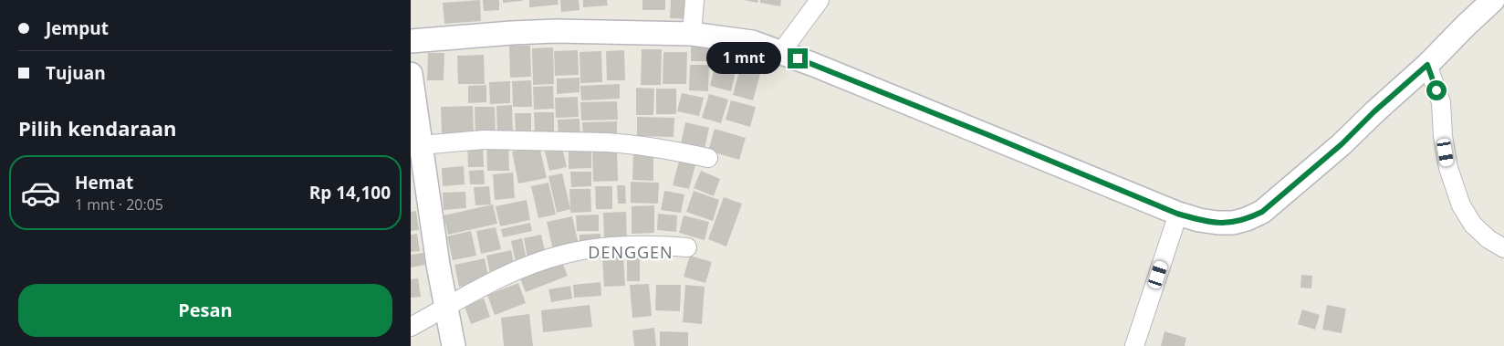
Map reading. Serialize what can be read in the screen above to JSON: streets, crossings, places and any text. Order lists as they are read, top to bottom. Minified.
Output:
{"districts":["DENGGEN"],"page":{"banner":["Jemput","Tujuan"],"bubble":"1 mnt","heading":"Pilih kendaraan","list":[{"name":"Hemat","note":"1 mnt · 20:05","value":"Rp 14,100"}],"buttons":"Pesan"}}
